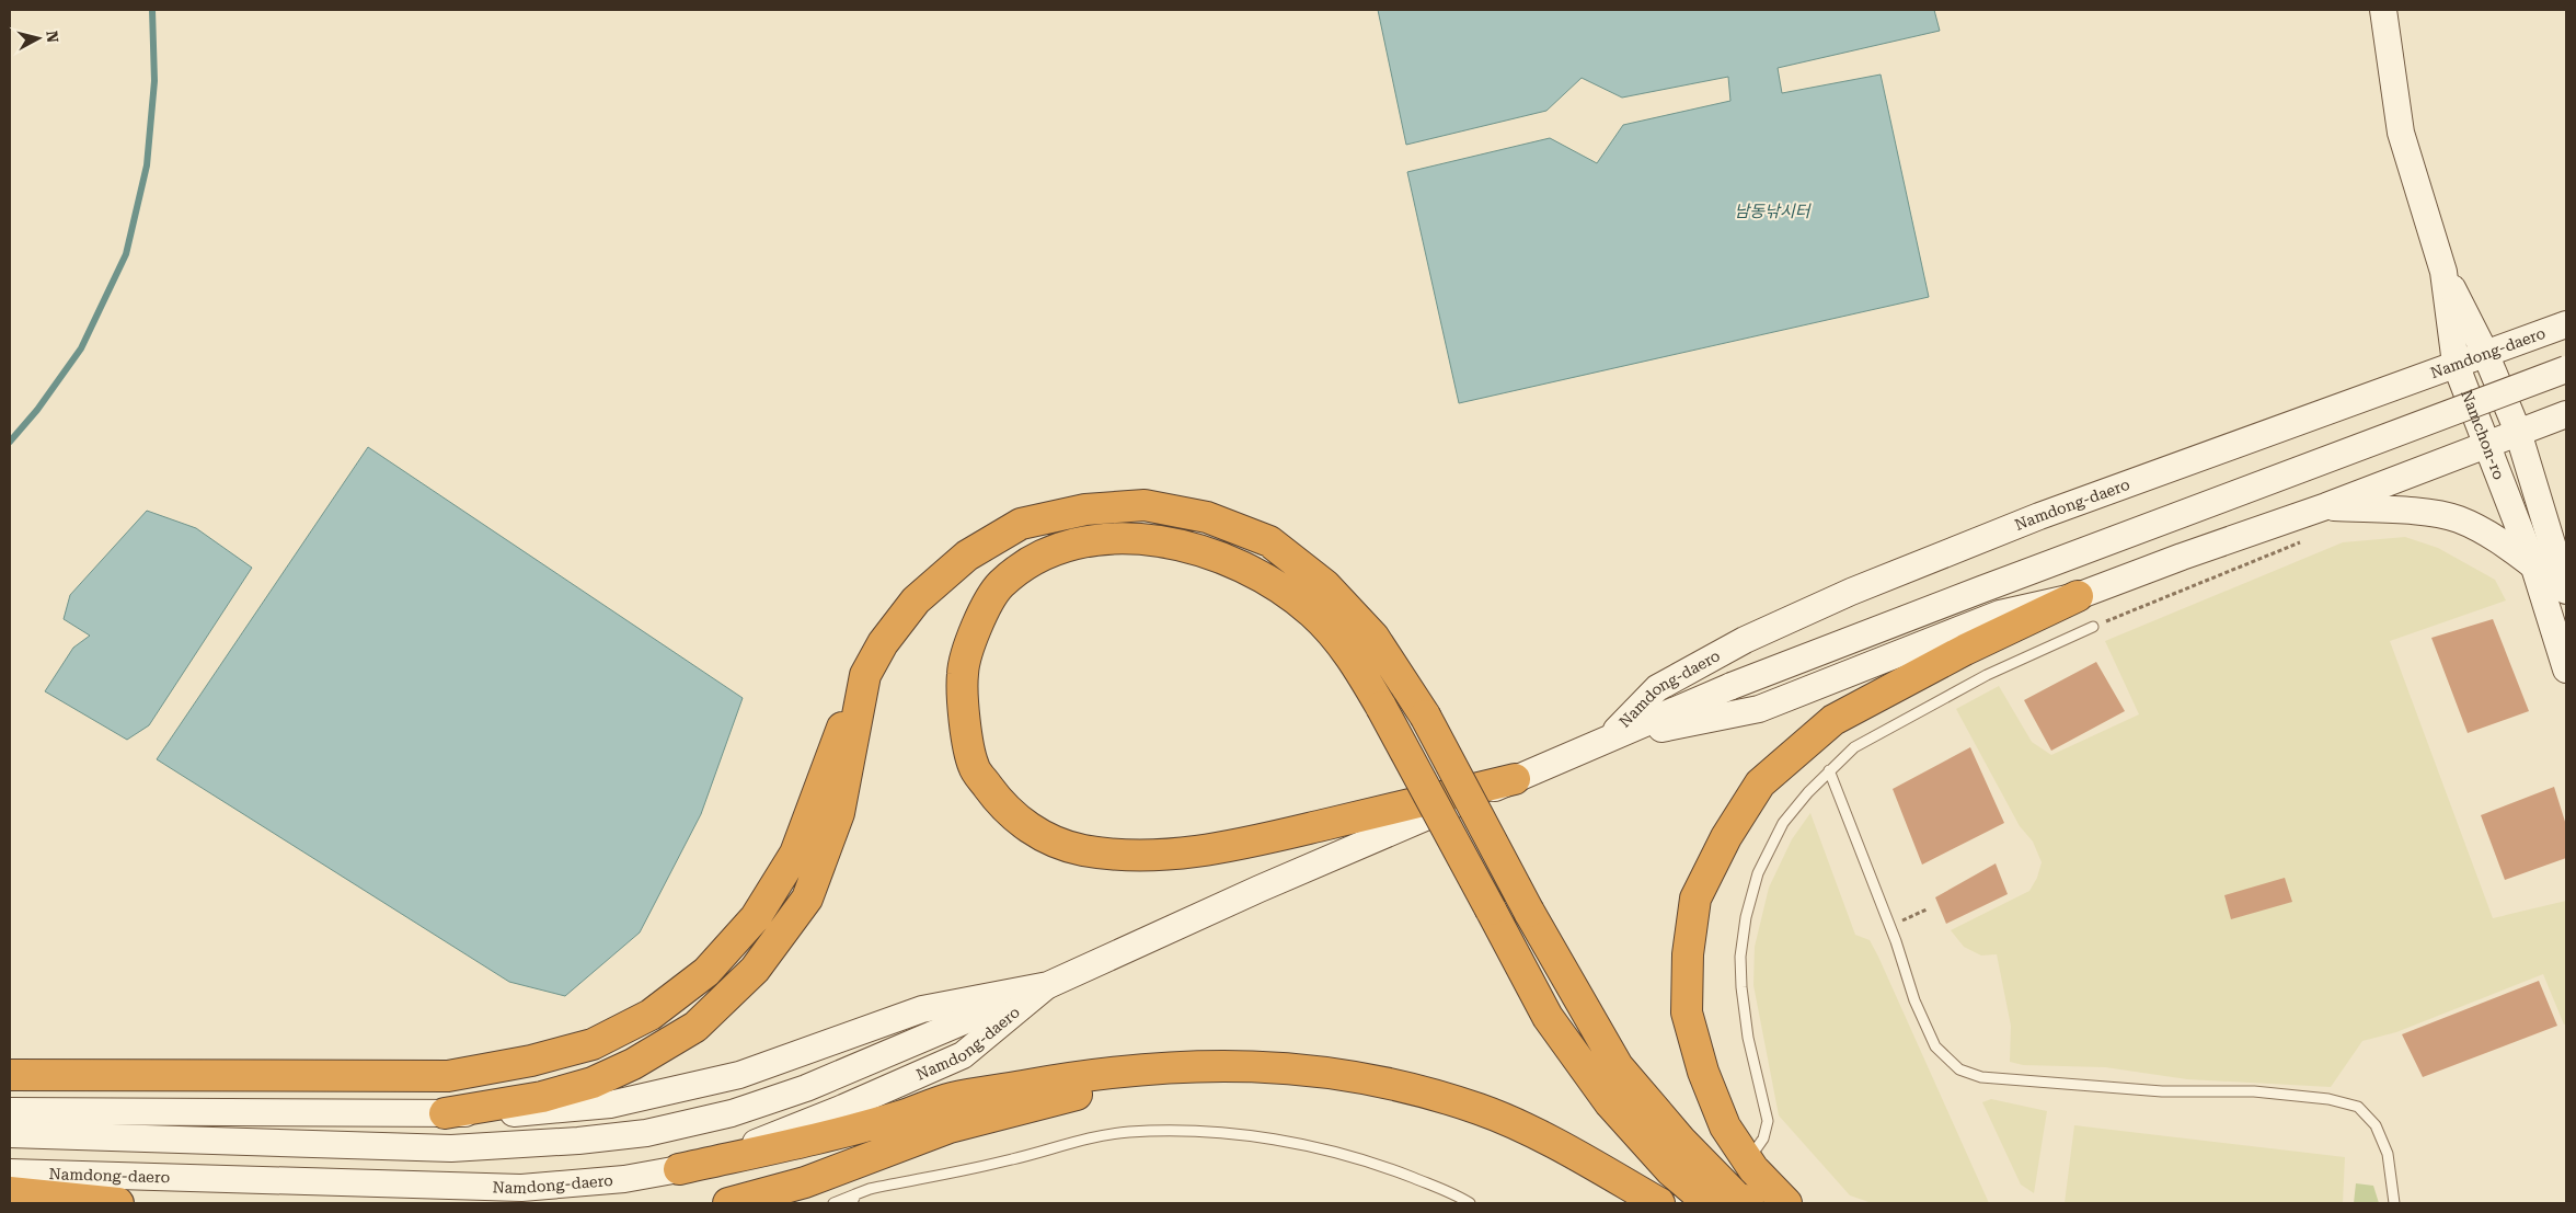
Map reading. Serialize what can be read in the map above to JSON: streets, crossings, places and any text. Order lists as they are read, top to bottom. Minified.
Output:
{"streets":{"main road":["Namdong-daero","Namchon-ro"]},"crossings":[["Namdong-daero","Namchon-ro"]],"water":["남동낚시터"],"north":"right"}
